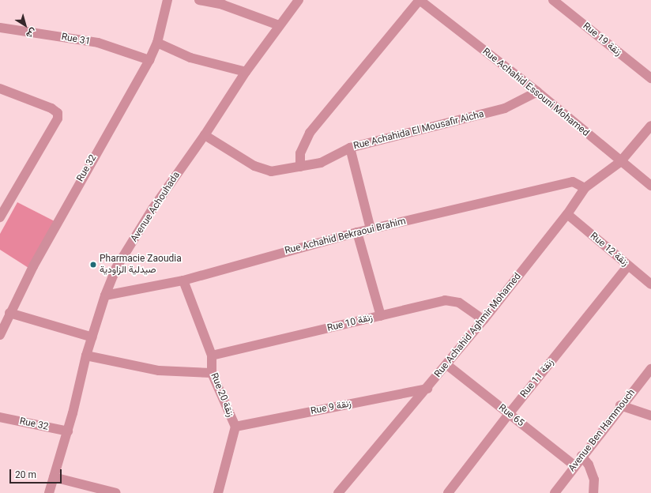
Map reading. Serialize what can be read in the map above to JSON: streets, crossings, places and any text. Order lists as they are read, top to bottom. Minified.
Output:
{"streets":{"street":["Rue 31","Rue 19 زنقة","Rue Achahid Essouni Mohamed","Rue Achahida El Mousafir Aicha","Rue 32","Avenue Achouhada","Rue Achahid Bekraoui Brahim","Rue 12 زنقة","Rue 10 زنقة","Rue Achahid Aghmir Mohamed","Rue 11 زنقة","Rue 20 زنقة","Rue 9 زنقة","Rue 65","Avenue Ben Hammouch"]},"crossings":[["Rue 31","Rue 32"],["Rue Achahid Essouni Mohamed","Rue Achahida El Mousafir Aicha"],["Rue Achahid Essouni Mohamed","Rue Achahid Aghmir Mohamed"],["Rue Achahida El Mousafir Aicha","Avenue Achouhada"],["Rue 32","Avenue Achouhada"],["Avenue Achouhada","Rue Achahid Bekraoui Brahim"],["Rue Achahid Bekraoui Brahim","Rue Achahid Aghmir Mohamed"],["Rue Achahid Bekraoui Brahim","Rue 20 زنقة"],["Rue 12 زنقة","Rue Achahid Aghmir Mohamed"],["Rue 12 زنقة","Rue 11 زنقة"],["Rue 10 زنقة","Rue Achahid Aghmir Mohamed"],["Rue 10 زنقة","Rue 20 زنقة"],["Rue Achahid Aghmir Mohamed","Rue 9 زنقة"],["Rue Achahid Aghmir Mohamed","Rue 65"],["Rue 11 زنقة","Rue 65"],["Rue 20 زنقة","Rue 9 زنقة"],["Rue 65","Avenue Ben Hammouch"]],"places":["Pharmacie Zaoudia صيدلية الزاودية"],"scale_bar":"20 m","north":"bottom right"}
